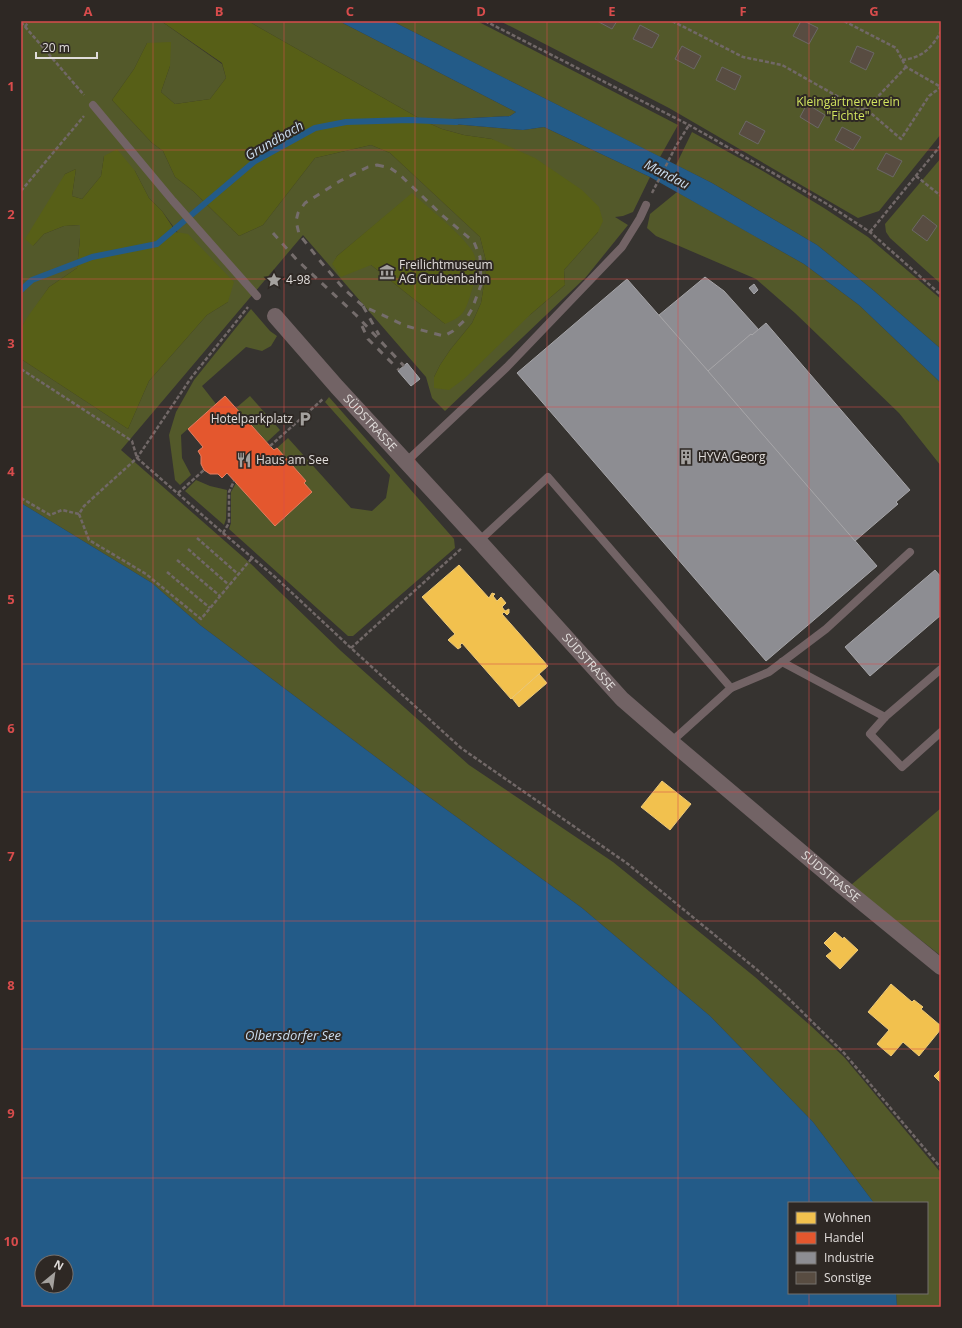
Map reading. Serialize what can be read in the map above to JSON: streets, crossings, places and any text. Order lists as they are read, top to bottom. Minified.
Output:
{"streets":{"street":["SÜDSTRASSE"]},"water":["Grundbach","Mandau","Olbersdorfer See"],"parks":["Kleingärtnerverein \"Fichte\""],"places":{"museum":["Freilichtmuseum AG Grubenbahn"],"place":["4-98"],"parking":["Hotelparkplatz"],"building":["HYVA Georg"],"restaurant":["Haus am See"]},"legend":["Wohnen","Handel","Industrie","Sonstige"],"scale_bar":"20 m","north":"top right","grid":{"columns":["A","B","C","D","E","F","G"],"rows":["1","2","3","4","5","6","7","8","9","10"]}}
